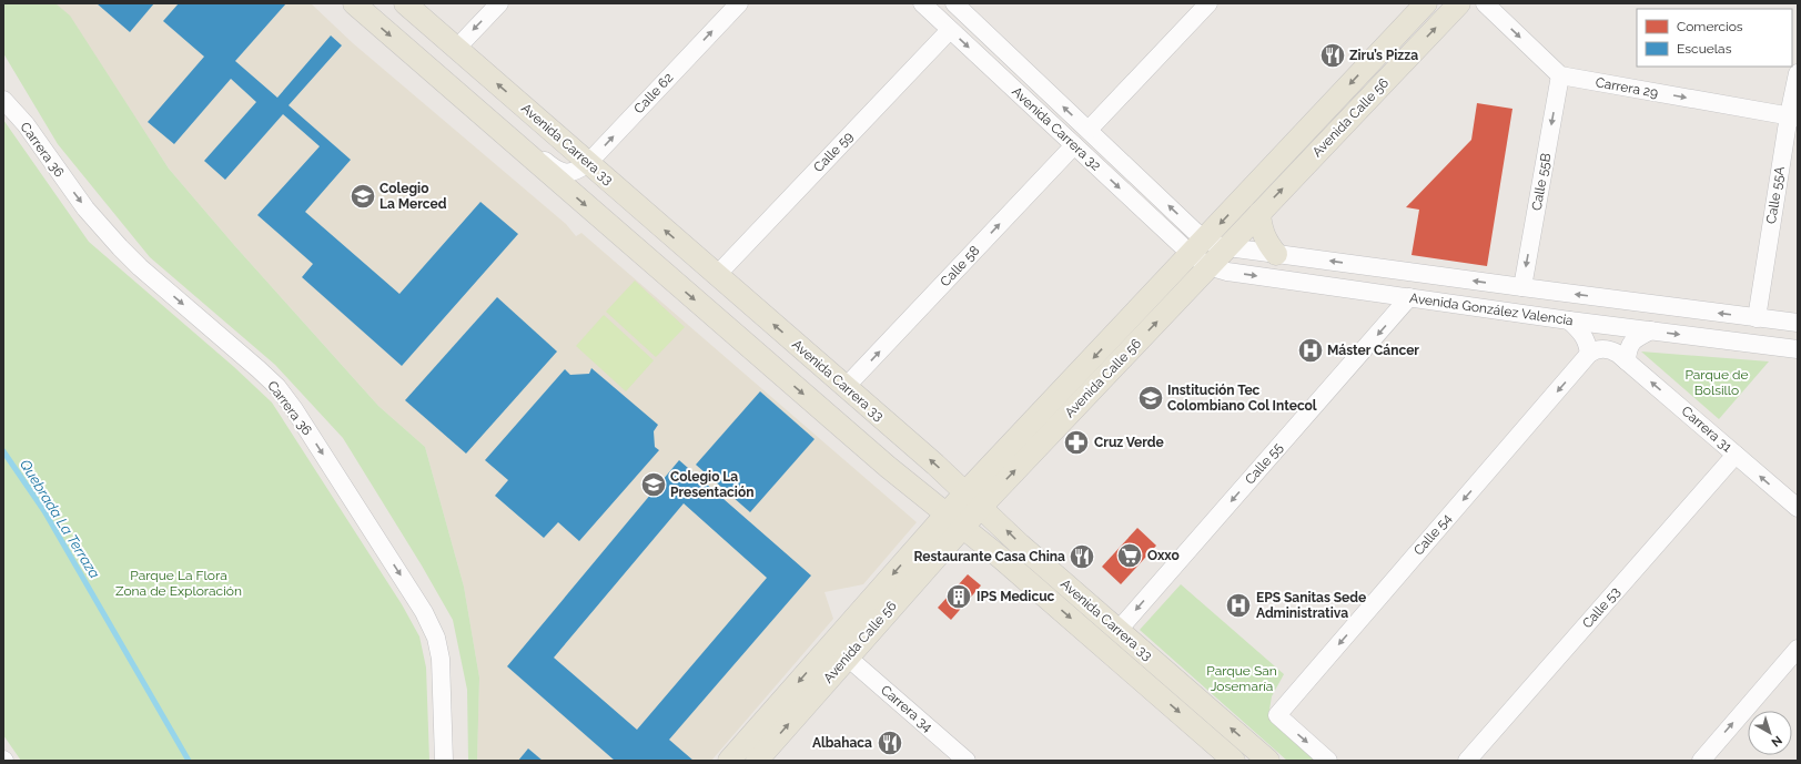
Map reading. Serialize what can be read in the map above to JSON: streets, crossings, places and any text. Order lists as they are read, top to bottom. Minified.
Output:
{"streets":{"main road":["Avenida Calle 56","Avenida Carrera 33"],"street":["Carrera 29","Calle 62","Avenida Carrera 32","Carrera 36","Calle 59","Calle 55B","Calle 55A","Calle 58","Avenida González Valencia","Carrera 31","Calle 55","Calle 54","Calle 53","Carrera 34"]},"crossings":[["Carrera 29","Calle 55B"],["Carrera 29","Calle 55A"],["Calle 62","Avenida Carrera 33"],["Avenida Calle 56","Avenida Carrera 32"],["Avenida Calle 56","Avenida Carrera 33"],["Avenida Calle 56","Avenida González Valencia"],["Avenida Calle 56","Carrera 34"],["Avenida Carrera 32","Calle 59"],["Avenida Carrera 32","Calle 58"],["Avenida Carrera 32","Avenida González Valencia"],["Avenida Carrera 33","Calle 59"],["Avenida Carrera 33","Calle 58"],["Avenida Carrera 33","Calle 55"],["Calle 55B","Avenida González Valencia"],["Calle 55A","Avenida González Valencia"],["Avenida González Valencia","Calle 55"],["Carrera 31","Calle 54"],["Carrera 31","Calle 53"]],"one_way":["Carrera 29","Calle 62","Carrera 36","Calle 55B","Calle 58","Carrera 31","Calle 55","Calle 54"],"water":["Quebrada La Terraza"],"parks":["Parque de Bolsillo","Parque La Flora Zona de Exploración","Parque San Josemaría"],"places":{"restaurant":["Ziru’s Pizza","Restaurante Casa China","Albahaca"],"school or university":["Colegio La Merced","Institución Tec Colombiano Col Intecol","Colegio La Presentación"],"hospital":["Máster Cáncer","EPS Sanitas Sede Administrativa"],"pharmacy":["Cruz Verde"],"supermarket":["Oxxo"],"building":["IPS Medicuc"]},"legend":["Comercios","Escuelas"],"north":"bottom right"}
